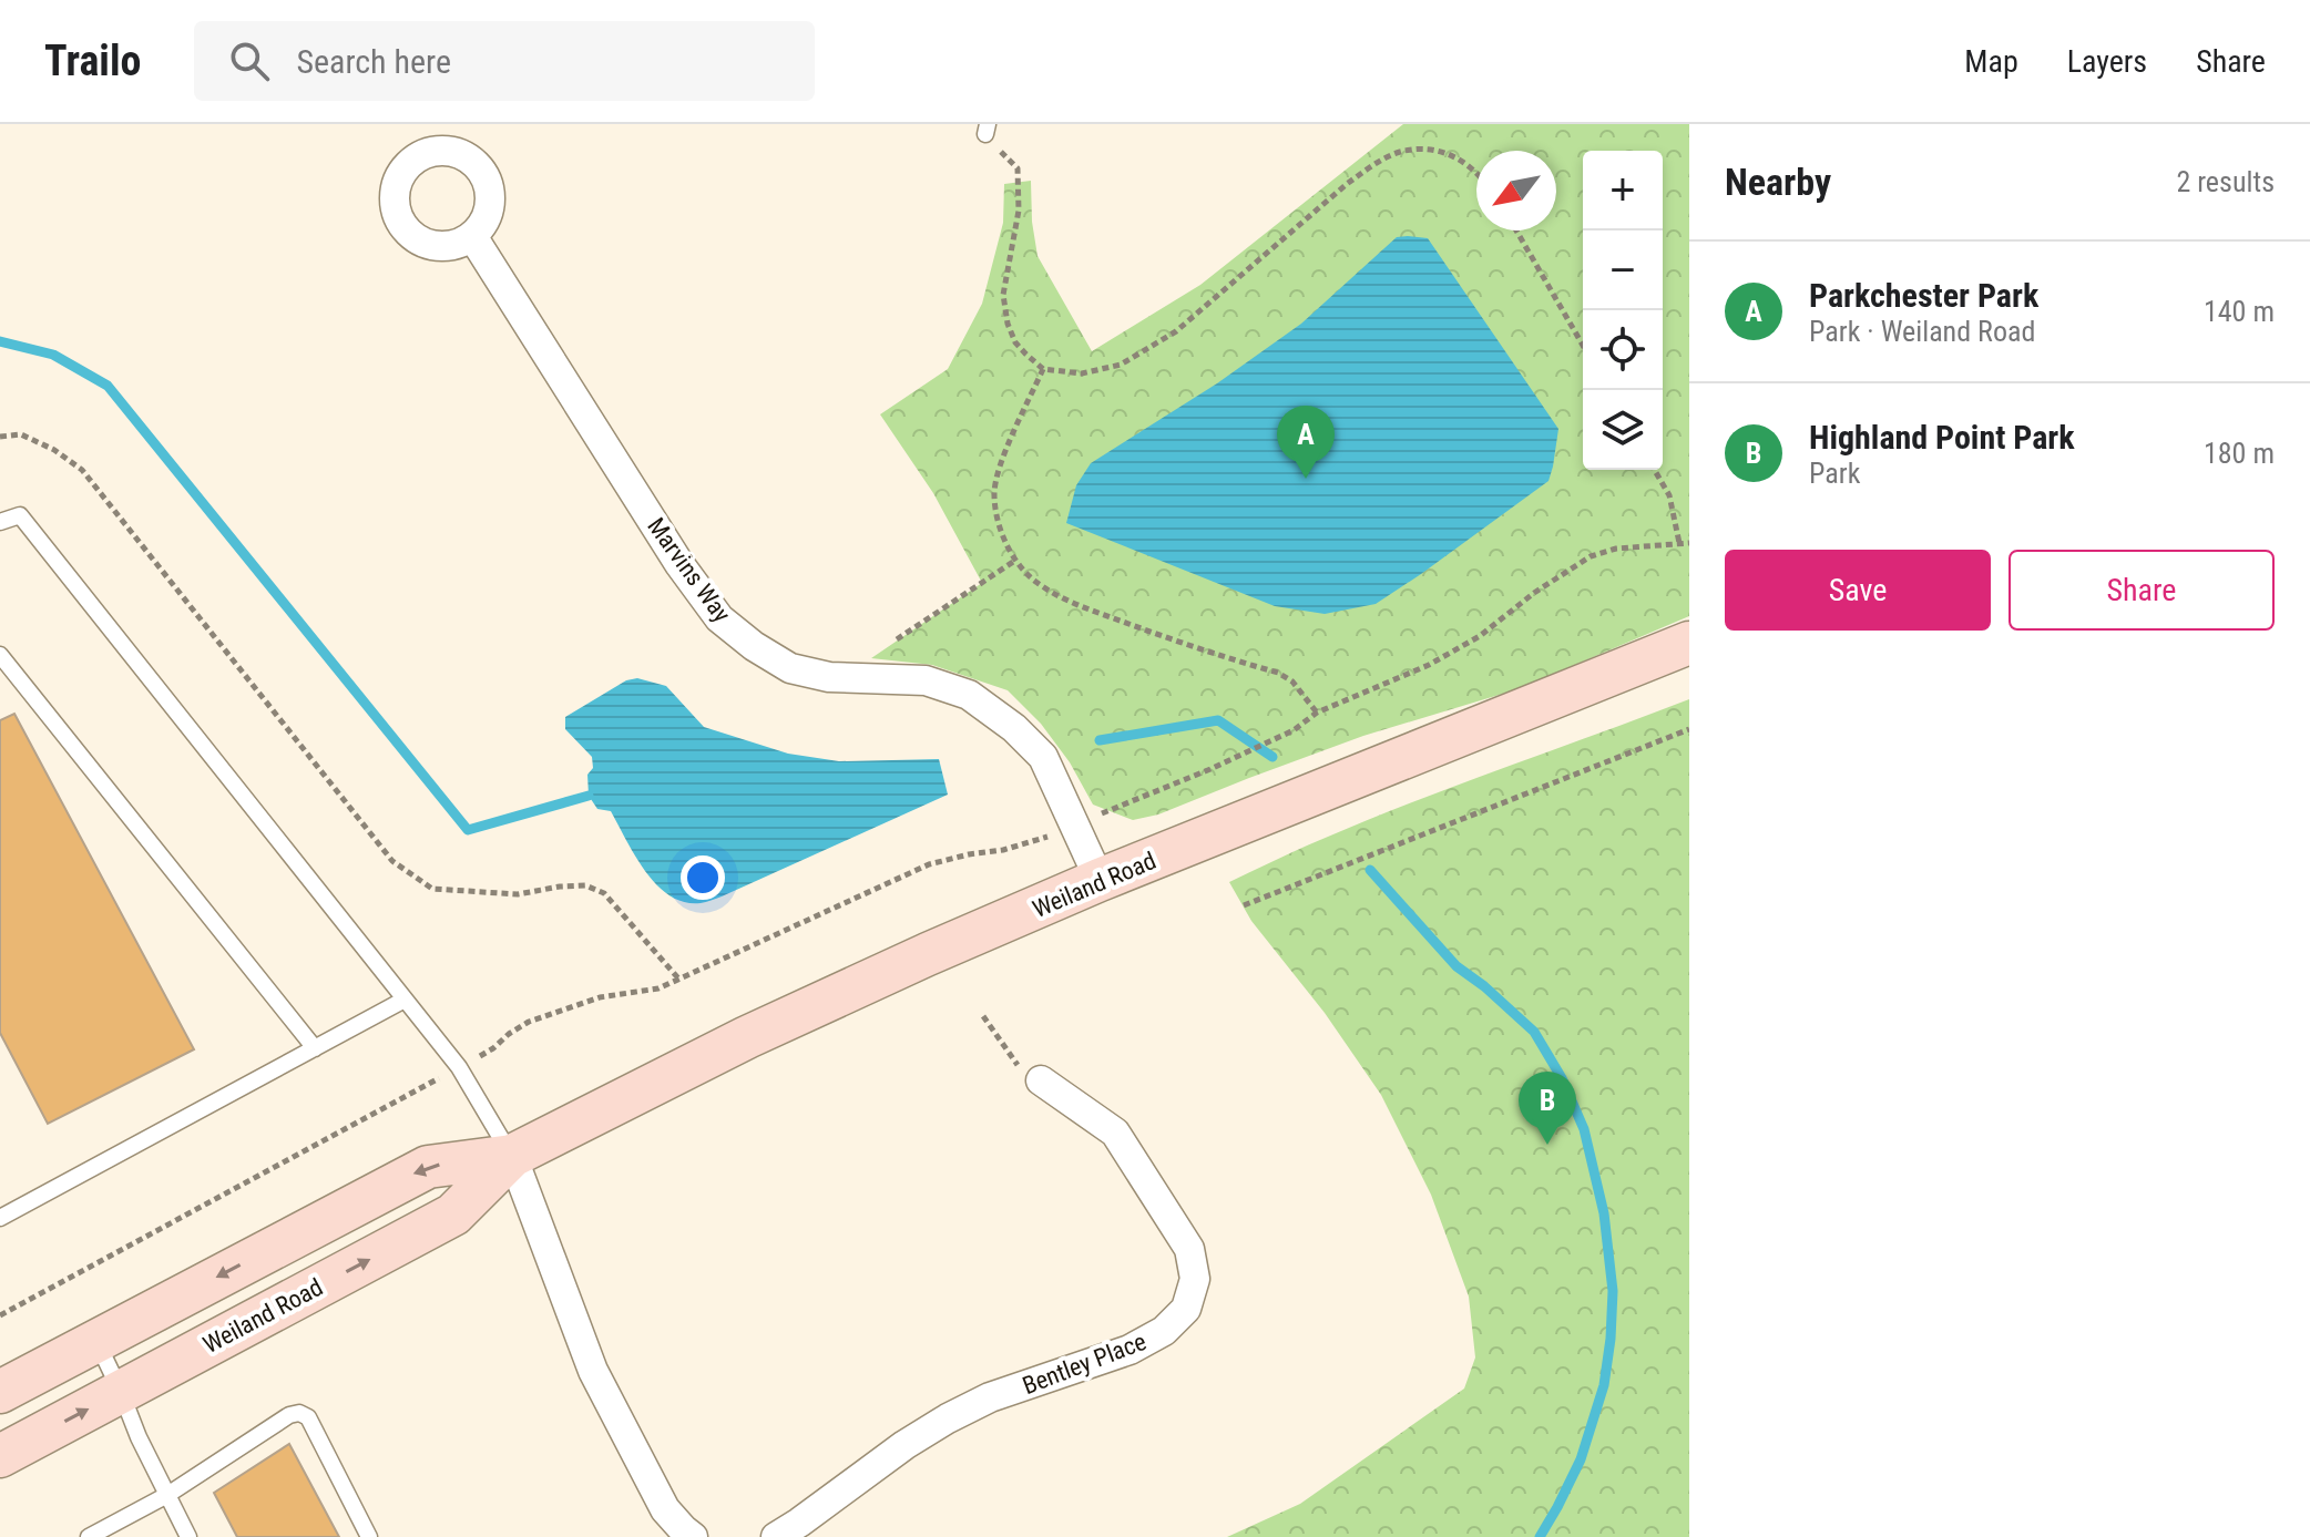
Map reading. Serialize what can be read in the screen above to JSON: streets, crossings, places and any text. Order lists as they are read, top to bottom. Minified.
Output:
{"streets":{"main road":["Weiland Road"],"street":["Marvins Way","Bentley Place"]},"crossings":[["Marvins Way","Weiland Road"]],"north":"bottom left","page":{"header":"Trailo","search":"Search here","nav":["Map","Layers","Share"],"heading":["Nearby","2 results"],"map_buttons":["+","−"],"list":[{"mark":"A","name":"Parkchester Park","note":"Park · Weiland Road","value":"140 m"},{"mark":"B","name":"Highland Point Park","note":"Park","value":"180 m"}],"pins":["A","B"],"buttons":["Save","Share"]}}
